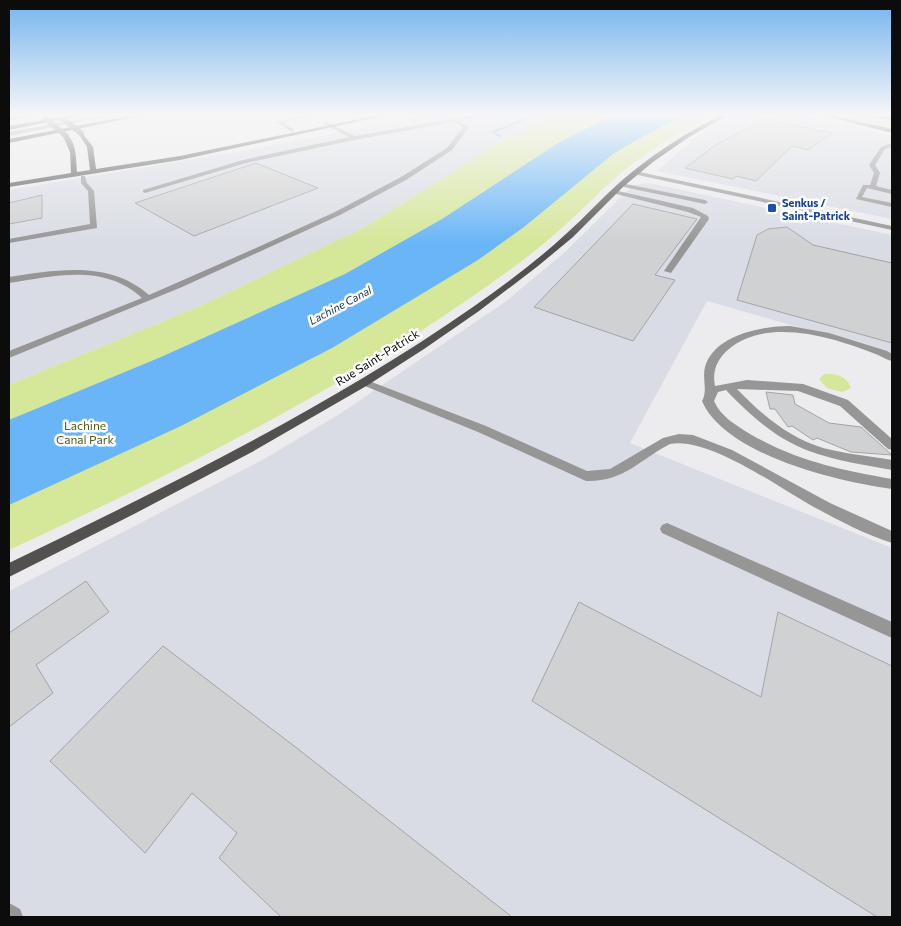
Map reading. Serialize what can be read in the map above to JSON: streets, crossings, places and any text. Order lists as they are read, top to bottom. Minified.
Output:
{"streets":{"main road":["Rue Saint-Patrick"]},"water":["Lachine Canal"],"parks":["Lachine Canal Park"],"places":{"transit":["Senkus / Saint-Patrick"]}}
